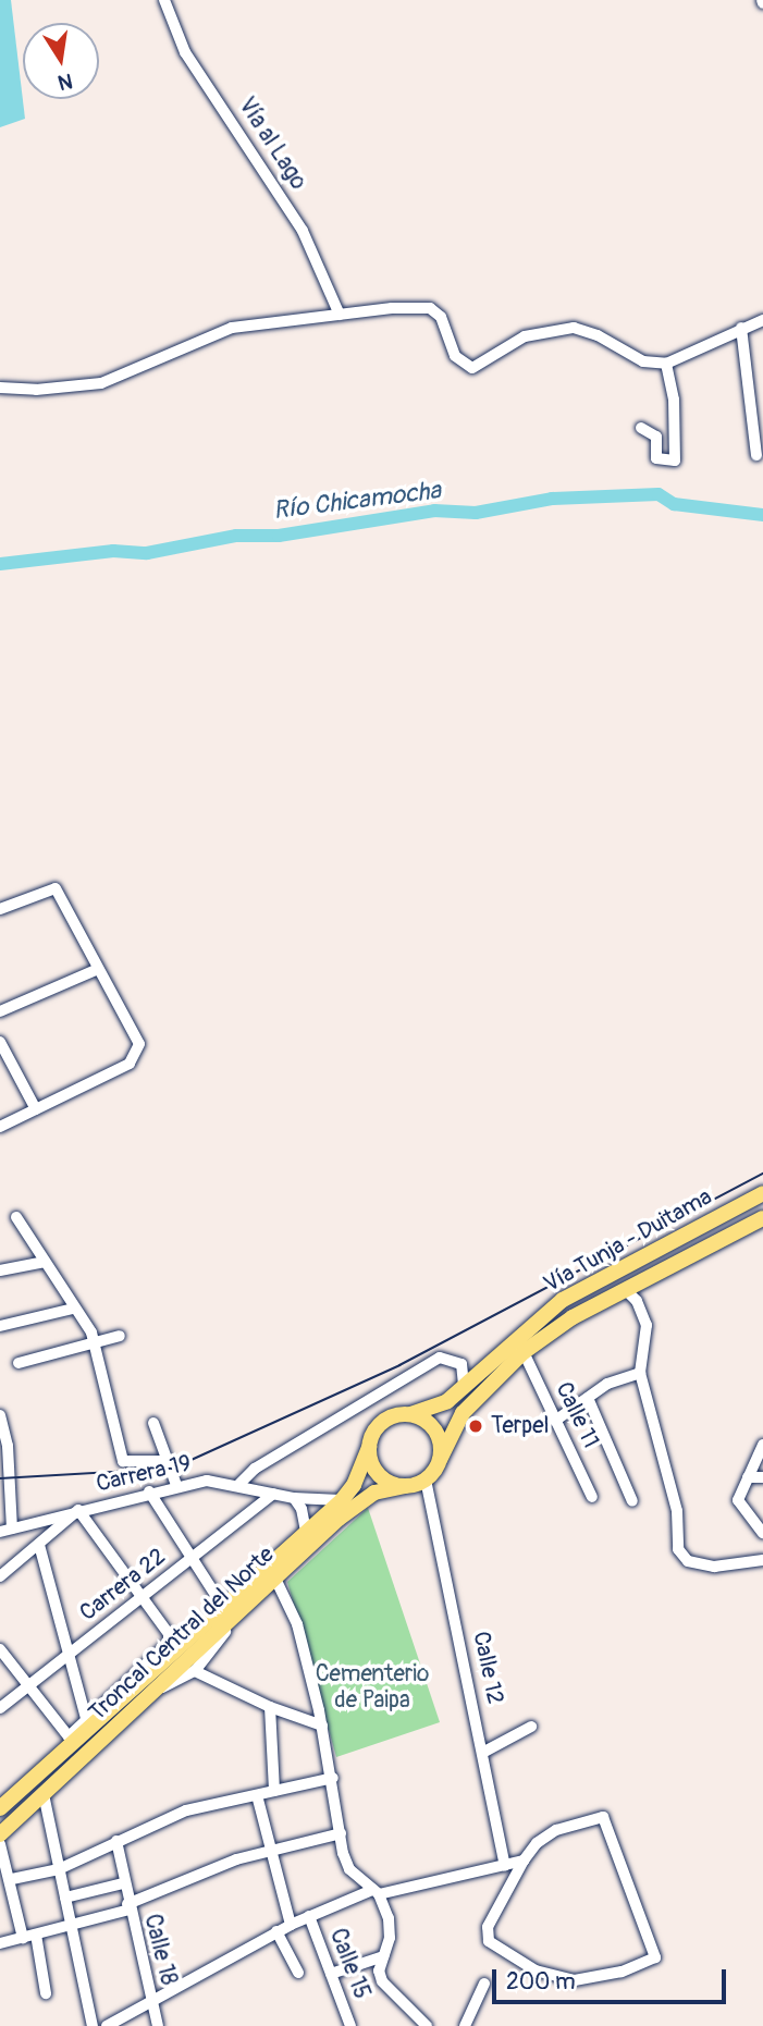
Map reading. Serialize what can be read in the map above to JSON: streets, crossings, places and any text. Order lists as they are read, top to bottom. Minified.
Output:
{"streets":{"highway":["Vía Tunja - Duitama","Troncal Central del Norte"],"street":["Vía al Lago","Calle 11","Carrera 19","Carrera 22","Calle 12","Calle 18","Calle 15"]},"crossings":[["Vía Tunja - Duitama","Calle 11"],["Vía Tunja - Duitama","Troncal Central del Norte"],["Vía Tunja - Duitama","Calle 12"],["Carrera 19","Carrera 22"],["Carrera 19","Troncal Central del Norte"],["Troncal Central del Norte","Calle 12"]],"water":["Río Chicamocha"],"parks":["Cementerio de Paipa"],"places":["Terpel"],"scale_bar":"200 m","north":"bottom"}
